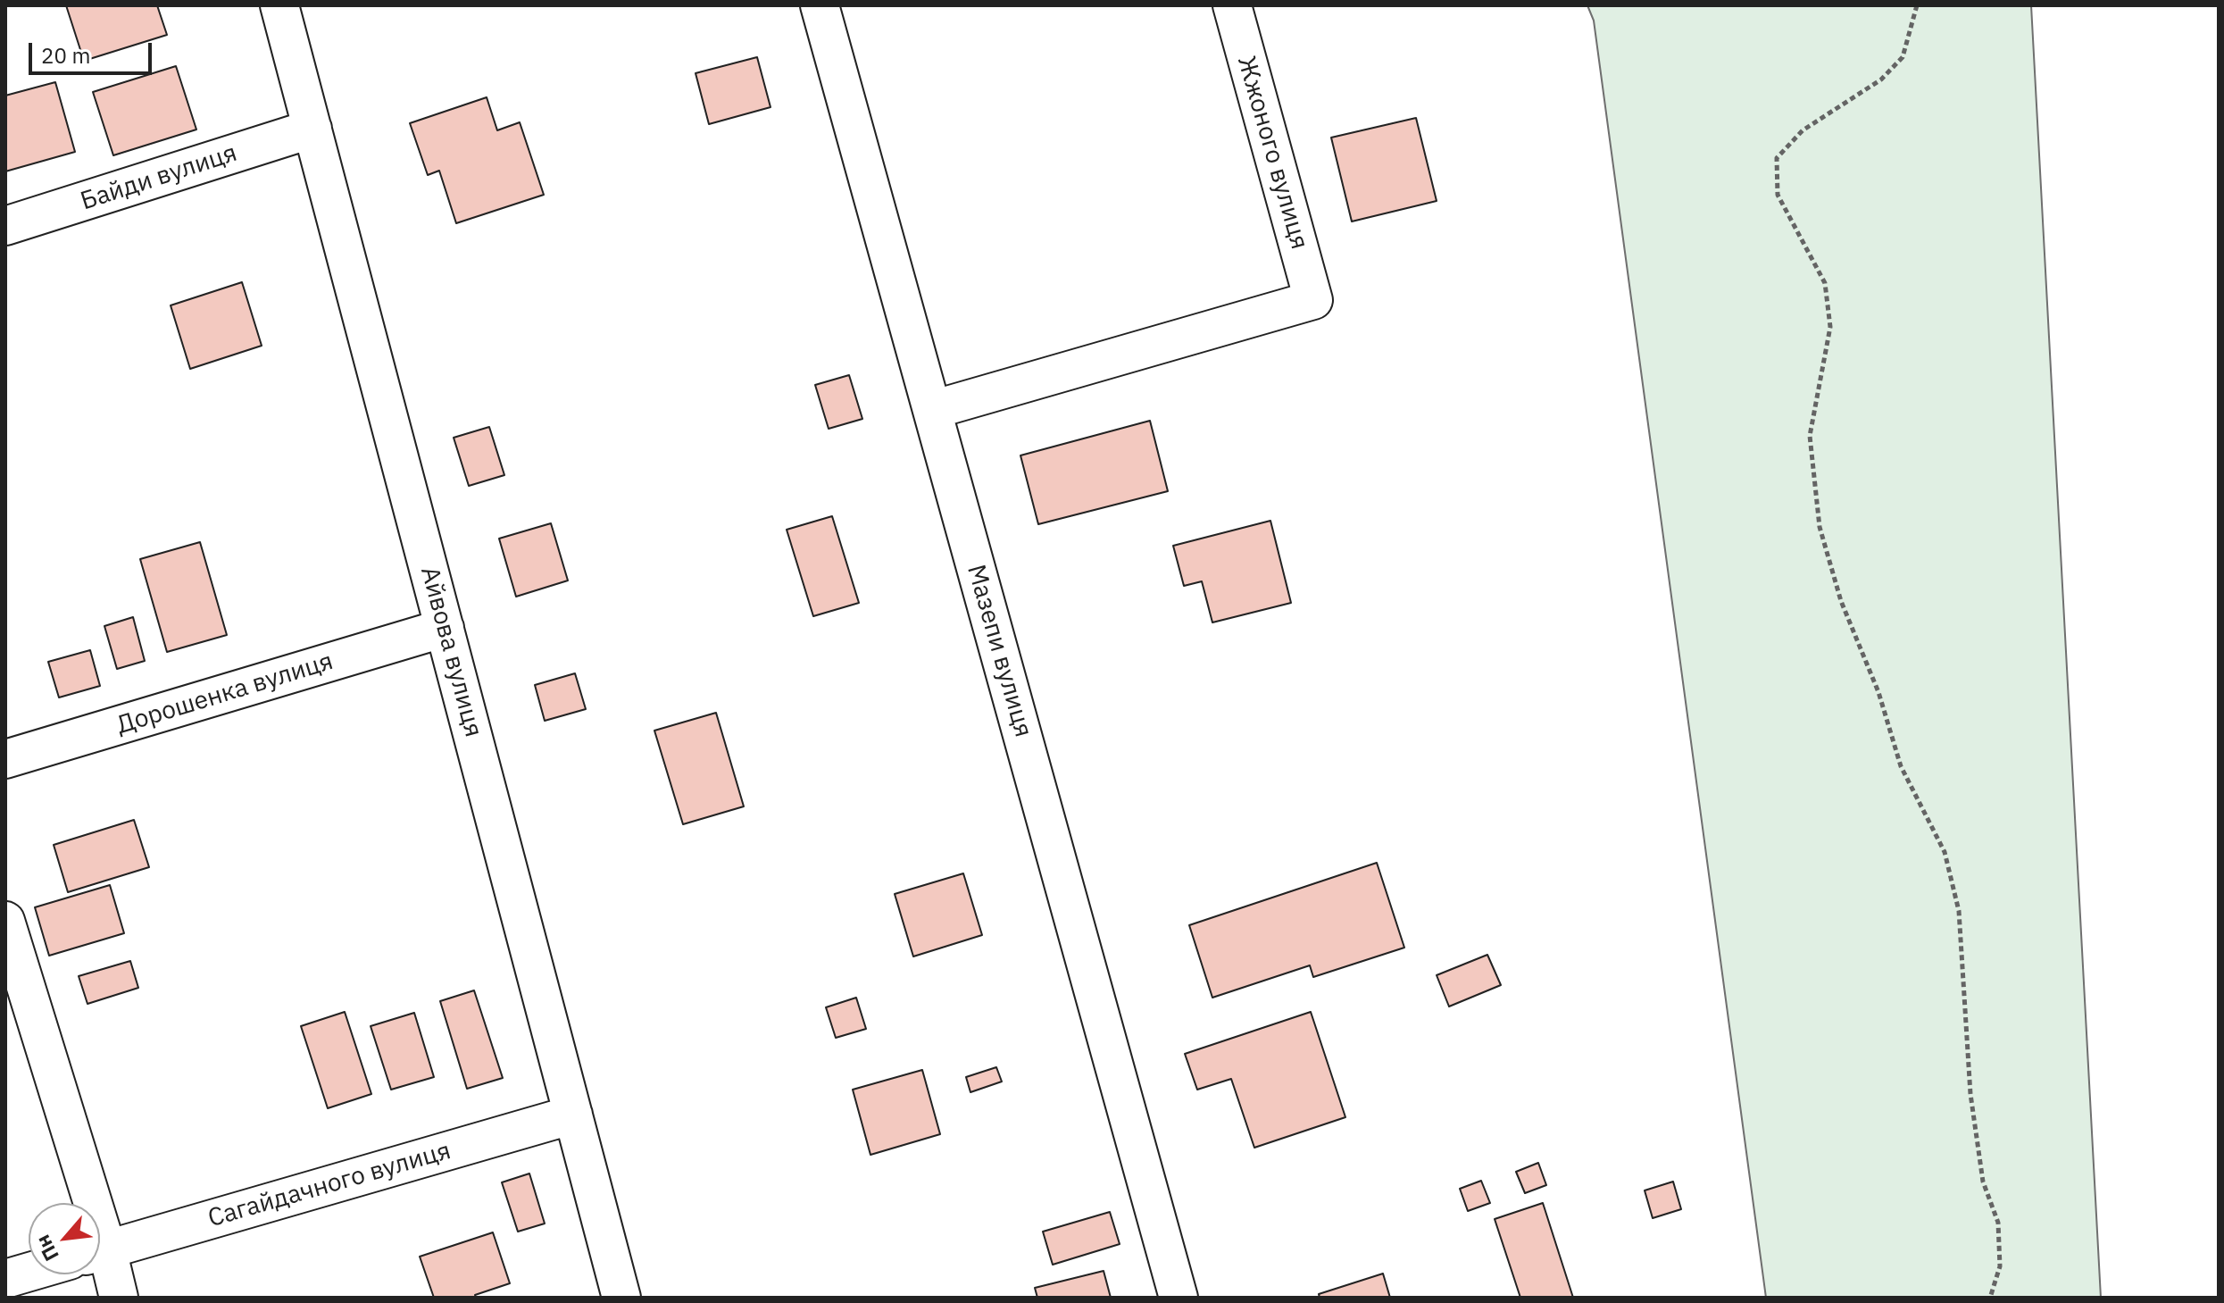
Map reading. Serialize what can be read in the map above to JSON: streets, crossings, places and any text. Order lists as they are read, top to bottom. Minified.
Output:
{"streets":{"street":["Жжоного вулиця","Байди вулиця","Мазепи вулиця","Айвова вулиця","Дорошенка вулиця","Сагайдачного вулиця"]},"crossings":[["Жжоного вулиця","Мазепи вулиця"],["Байди вулиця","Айвова вулиця"],["Айвова вулиця","Дорошенка вулиця"],["Айвова вулиця","Сагайдачного вулиця"]],"scale_bar":"20 m","north":"bottom left"}
